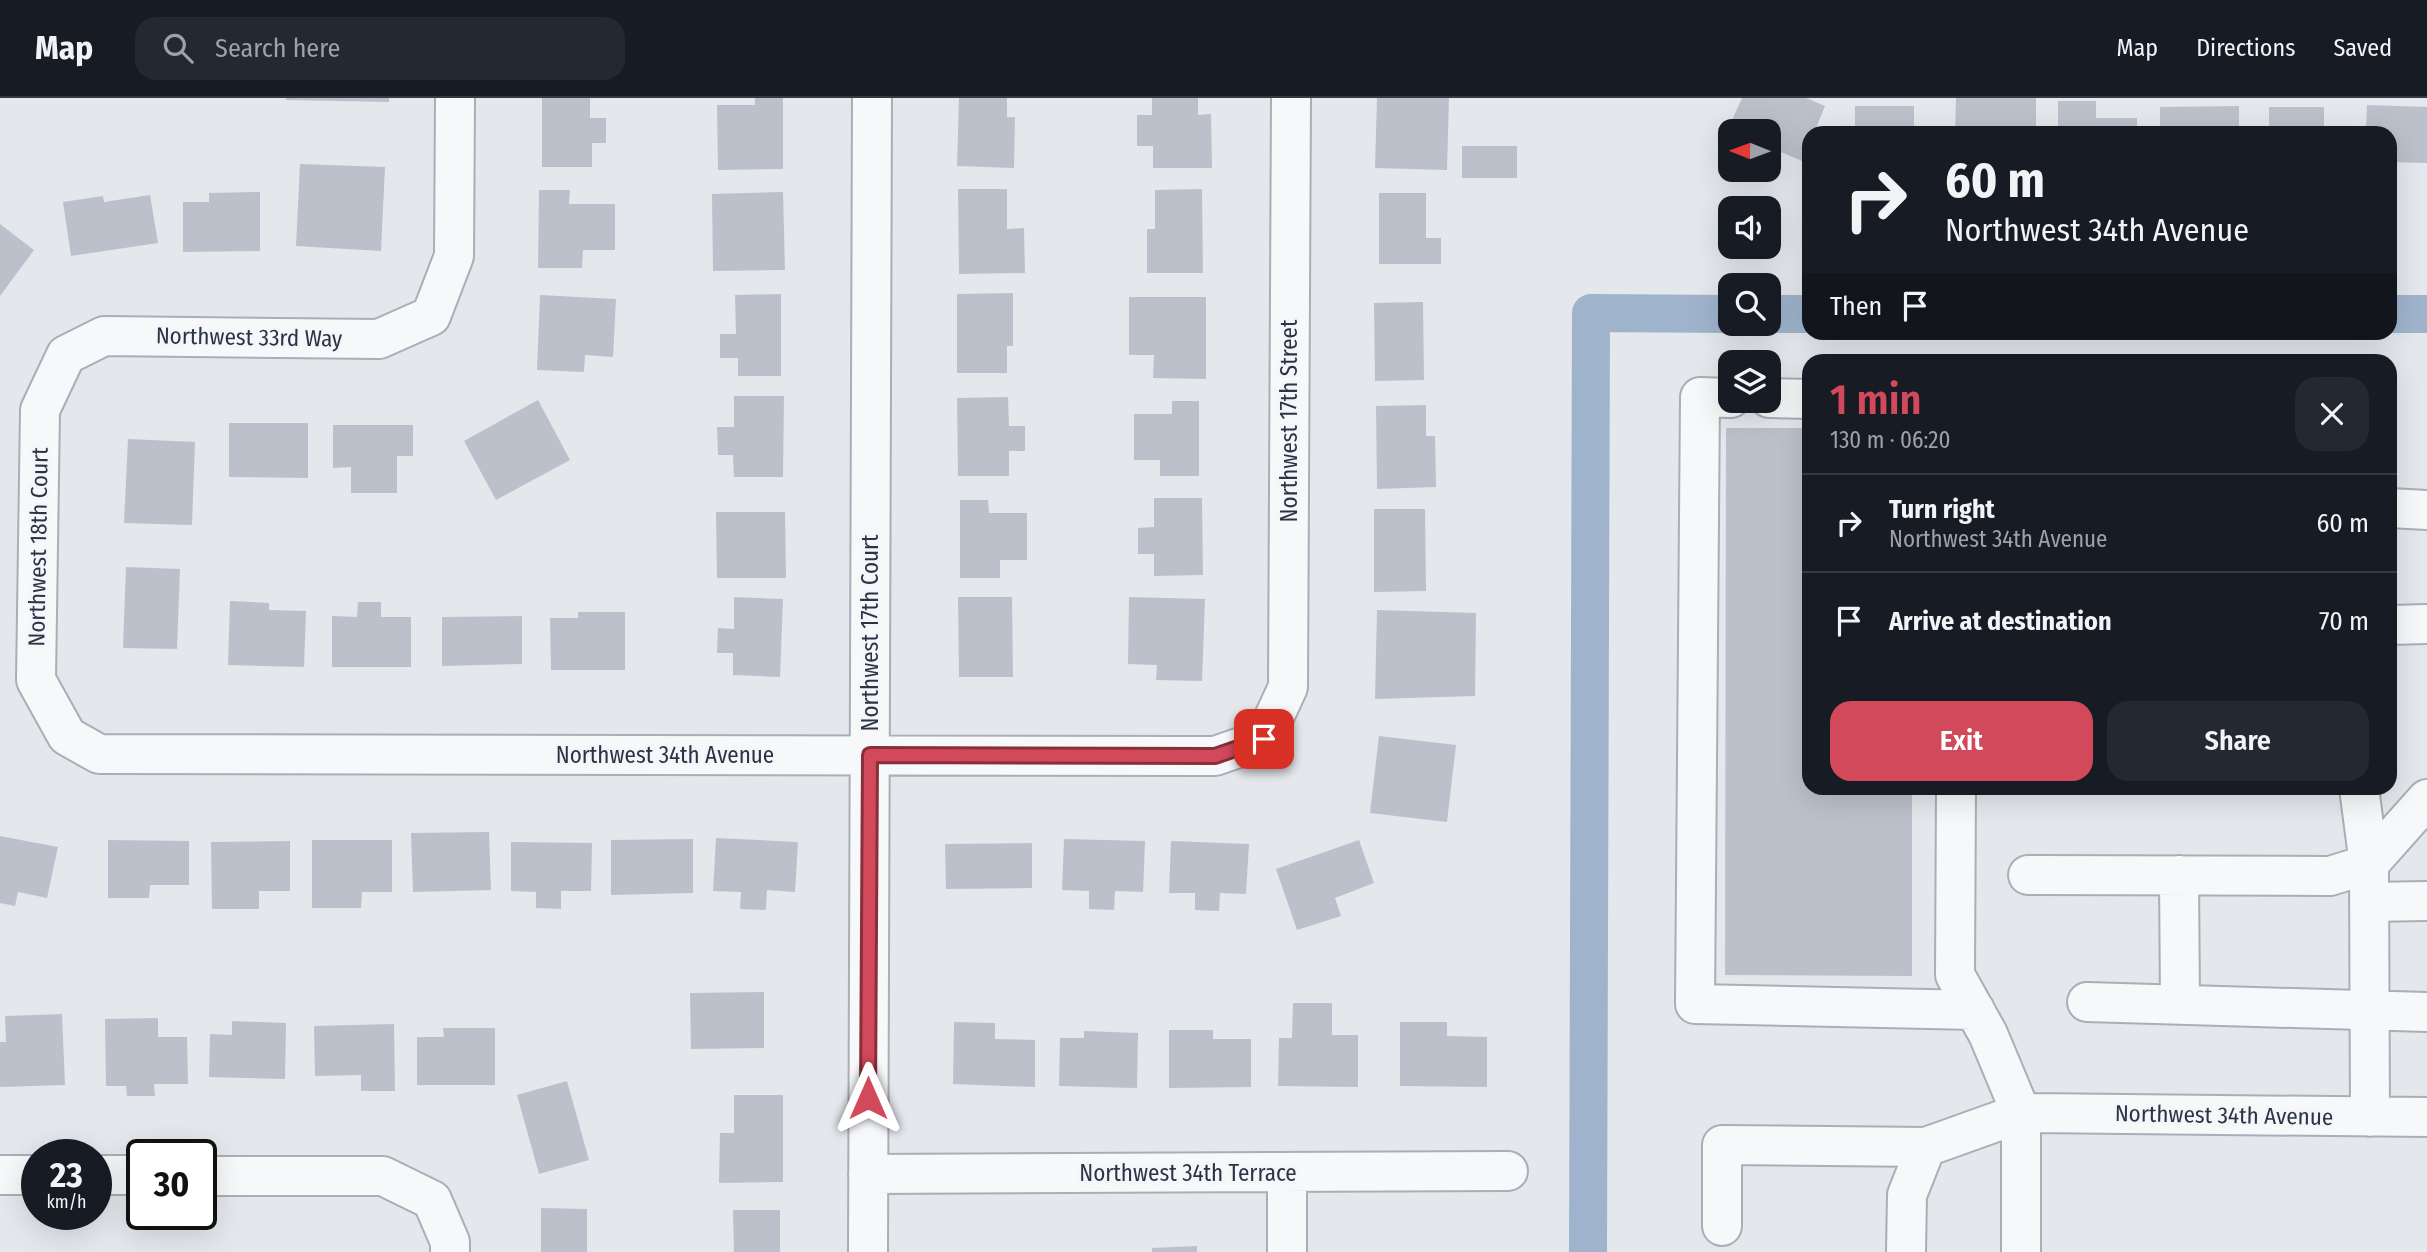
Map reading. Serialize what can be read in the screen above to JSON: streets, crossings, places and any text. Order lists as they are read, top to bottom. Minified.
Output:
{"streets":{"street":["Northwest 33rd Way","Northwest 17th Street","Northwest 18th Court","Northwest 17th Court","Northwest 34th Avenue","Northwest 34th Terrace"]},"crossings":[["Northwest 33rd Way","Northwest 18th Court"],["Northwest 17th Street","Northwest 34th Avenue"],["Northwest 18th Court","Northwest 34th Avenue"],["Northwest 17th Court","Northwest 34th Avenue"],["Northwest 17th Court","Northwest 34th Terrace"]],"north":"left","page":{"header":"Map","search":"Search here","nav":["Map","Directions","Saved"],"turn":["60 m","Northwest 34th Avenue"],"then":"Then","heading":["1 min","130 m · 06:20"],"list":[{"name":"Turn right","note":"Northwest 34th Avenue","value":"60 m"},{"name":"Arrive at destination","value":"70 m"}],"buttons":["Exit","Share"],"speed":"23 km/h","limit":"30"}}
